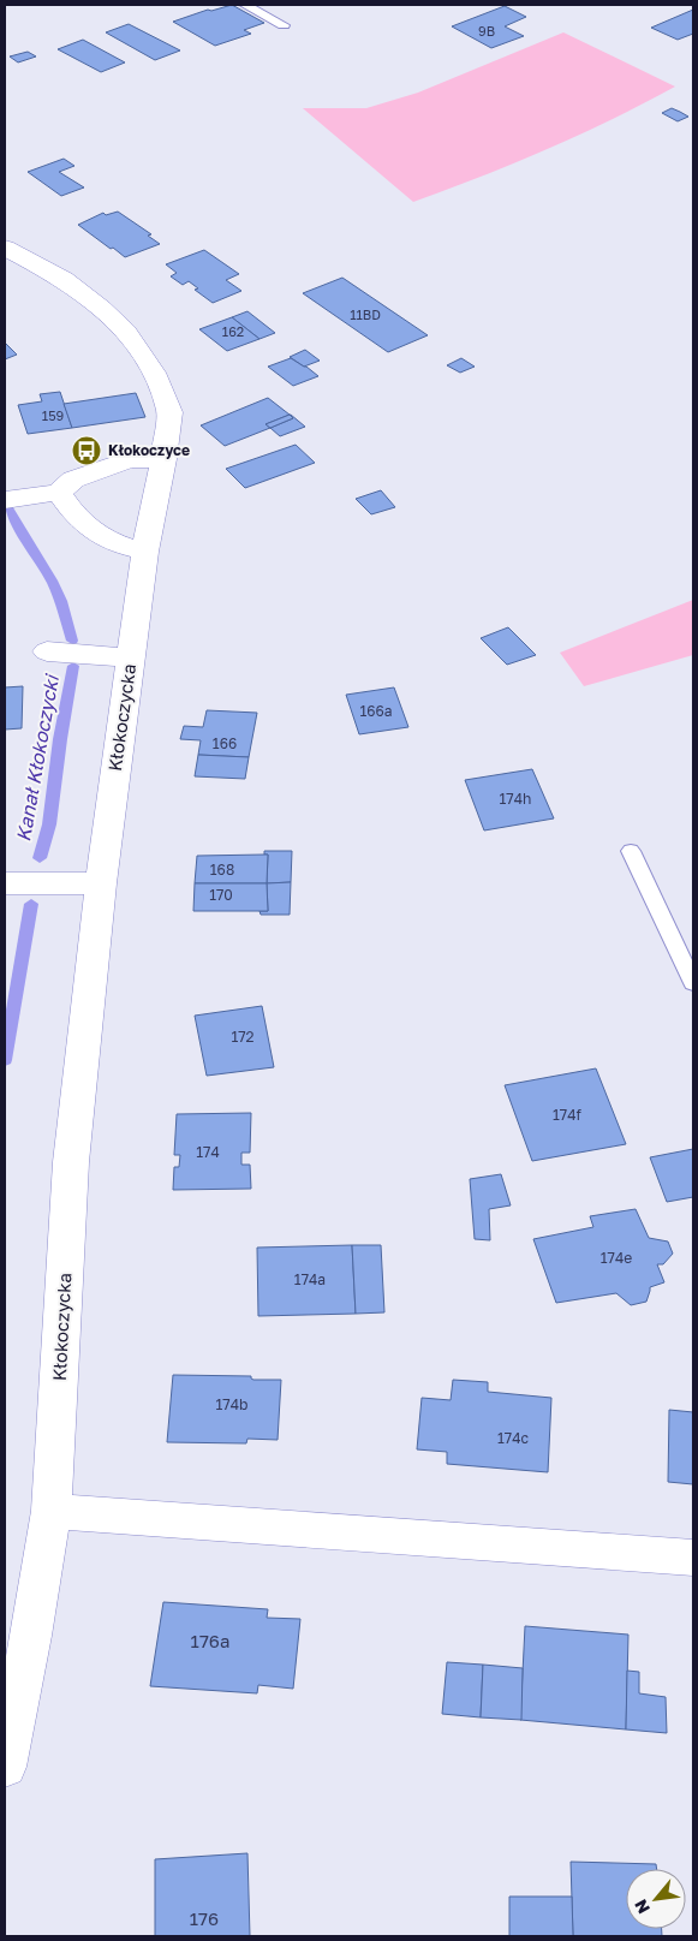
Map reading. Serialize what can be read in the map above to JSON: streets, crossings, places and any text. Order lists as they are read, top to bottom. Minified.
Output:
{"streets":{"street":["Kłokoczycka"]},"water":["Kanał Kłokoczycki"],"places":{"bus stop":["Kłokoczyce"]},"house_numbers":["9B","11BD","162","159","166a","166","174h","168","170","172","174f","174","174e","174a","174b","174c","176a","176"],"north":"bottom left"}
